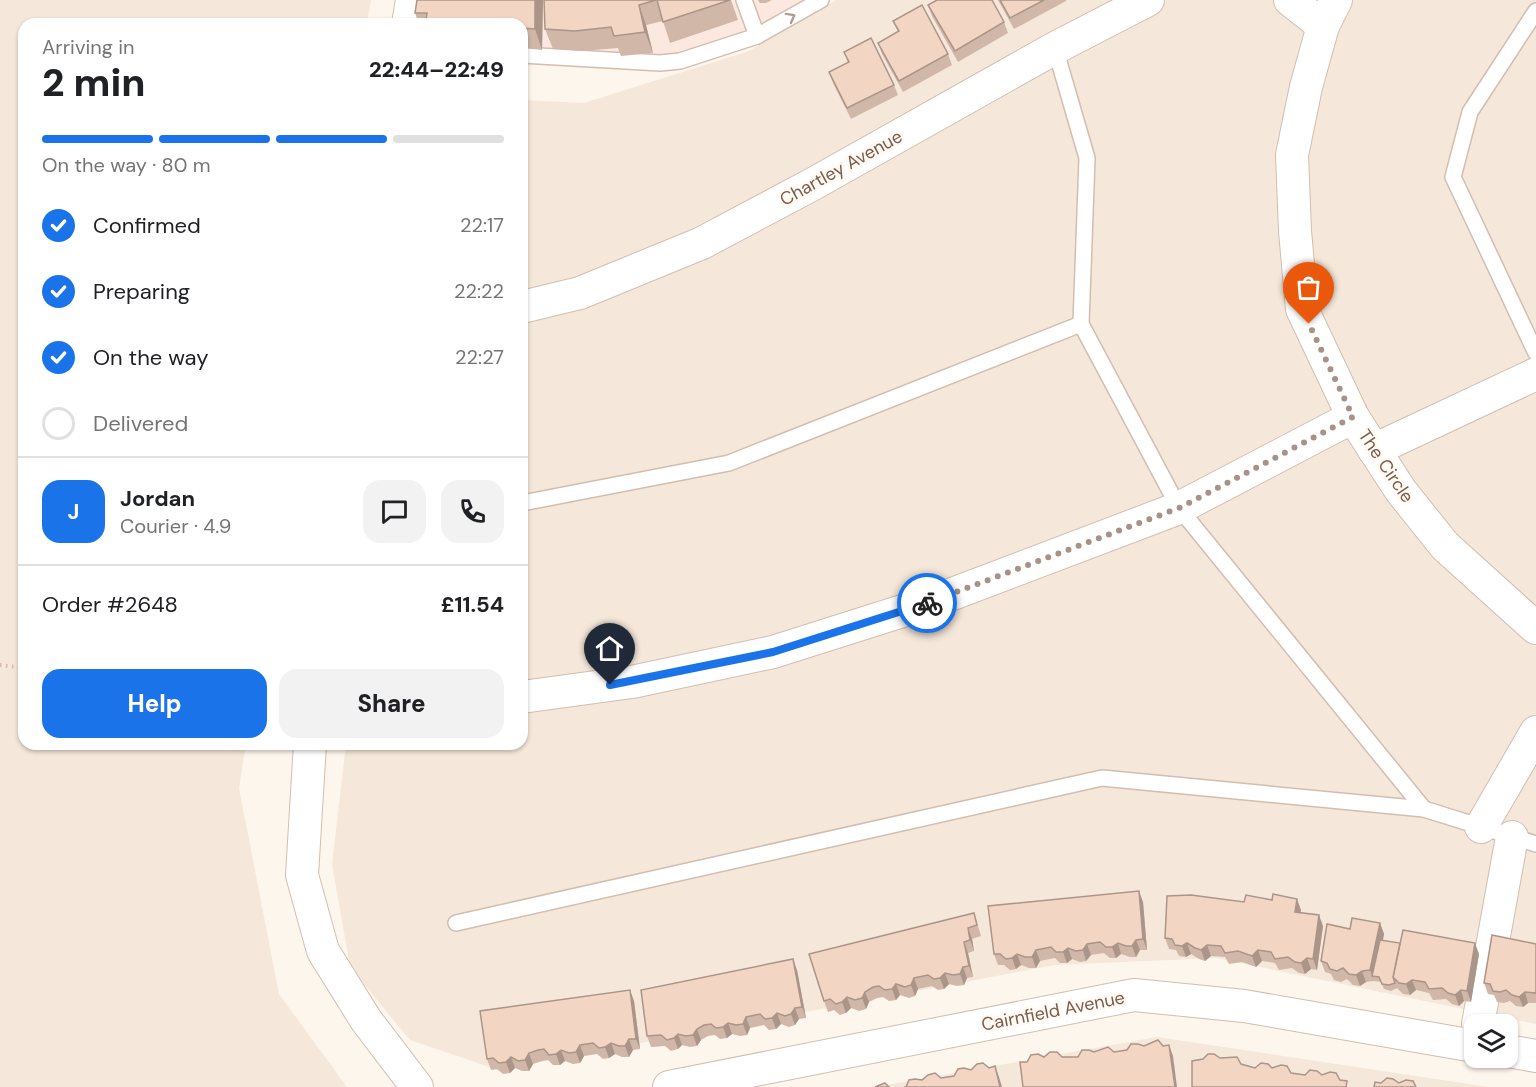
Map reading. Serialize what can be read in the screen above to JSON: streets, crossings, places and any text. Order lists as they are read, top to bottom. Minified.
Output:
{"streets":{"street":["Chartley Avenue","The Circle","Cairnfield Avenue"]},"page":{"heading":["2 min","Arriving in","22:44–22:49"],"panel":["Jordan","Courier · 4.9","Order #2648","£11.54"],"bar":"On the way · 80 m","list":[["Confirmed","22:17"],["Preparing","22:22"],["On the way","22:27"],"Delivered"],"round":"J","buttons":["Help","Share"]}}
